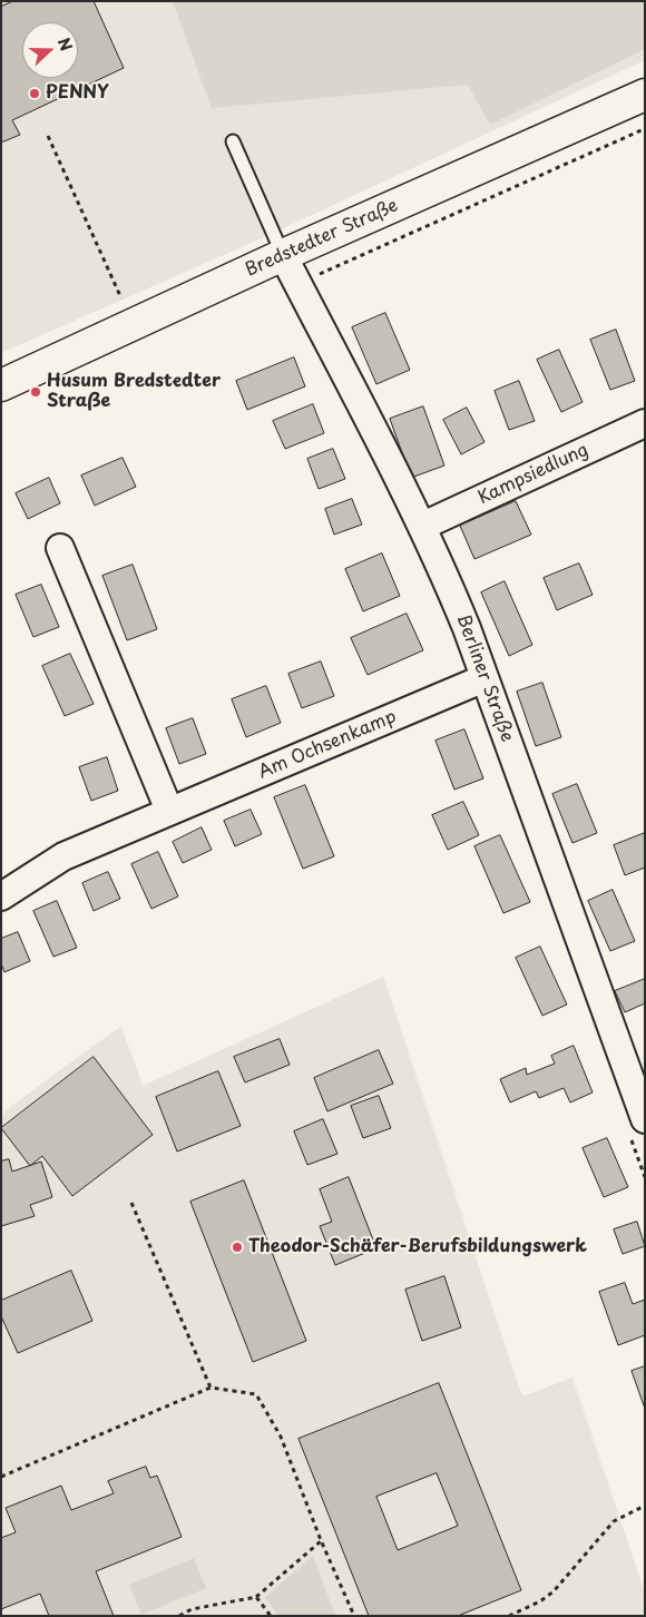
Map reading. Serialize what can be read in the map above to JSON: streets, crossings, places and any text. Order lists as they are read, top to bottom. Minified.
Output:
{"streets":{"main road":["Bredstedter Straße"],"street":["Kampsiedlung","Berliner Straße","Am Ochsenkamp"]},"crossings":[["Bredstedter Straße","Berliner Straße"],["Kampsiedlung","Berliner Straße"],["Berliner Straße","Am Ochsenkamp"]],"places":["PENNY","Husum Bredstedter Straße","Theodor-Schäfer-Berufsbildungswerk"],"north":"right"}
